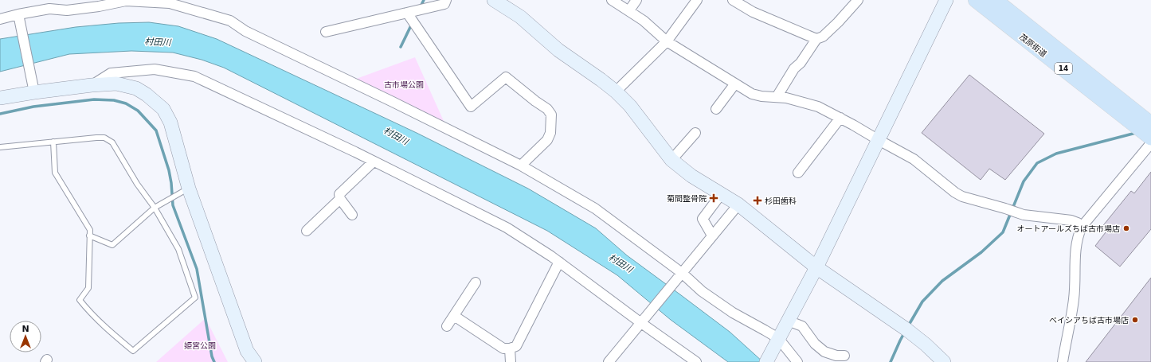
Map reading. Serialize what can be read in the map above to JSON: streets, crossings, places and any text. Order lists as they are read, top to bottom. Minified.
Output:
{"streets":{"main road":["茂原街道","14"]},"water":["村田川"],"parks":["古市場公園","姫宮公園"],"places":{"health":["菊間整骨院","杉田歯科"],"other":["オートアールズちば古市場店","ベイシアちば古市場店"]},"north":"top"}
